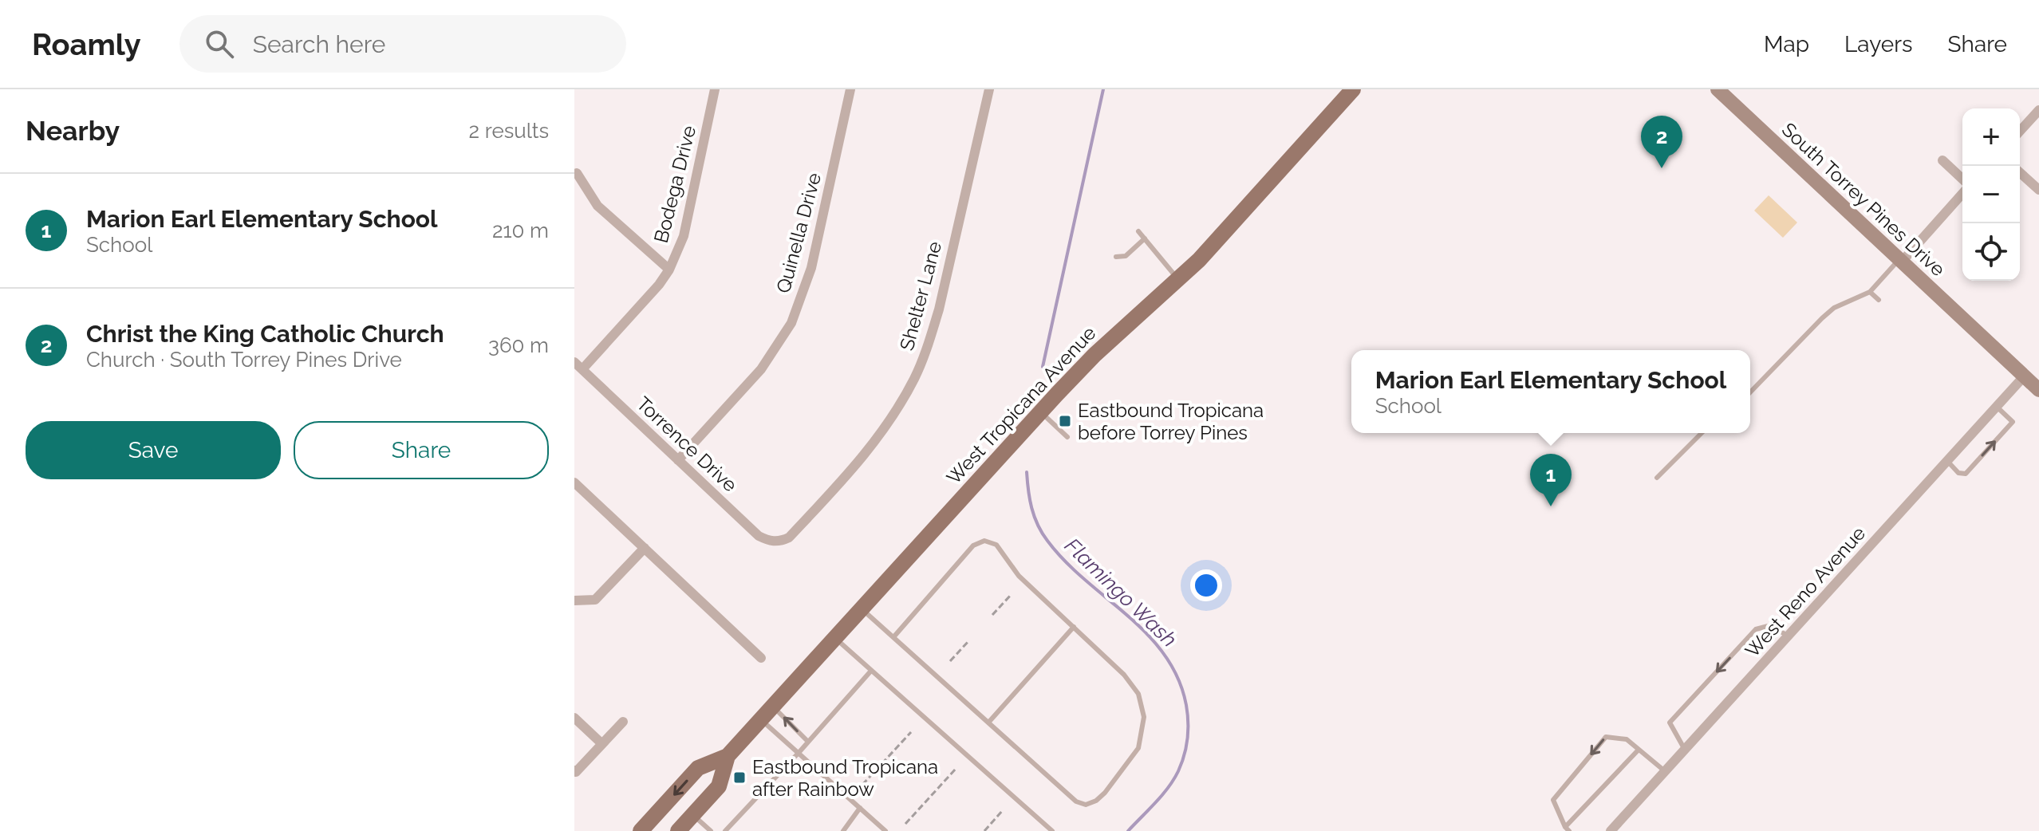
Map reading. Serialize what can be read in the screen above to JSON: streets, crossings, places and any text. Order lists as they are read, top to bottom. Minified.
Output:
{"streets":{"main road":["South Torrey Pines Drive","West Tropicana Avenue"],"street":["Bodega Drive","Quinella Drive","Shelter Lane","Torrence Drive","West Reno Avenue"]},"crossings":[["Bodega Drive","Torrence Drive"],["South Torrey Pines Drive","West Reno Avenue"],["Quinella Drive","Torrence Drive"],["Shelter Lane","Torrence Drive"]],"water":["Flamingo Wash"],"places":{"transit":["Eastbound Tropicana before Torrey Pines","Eastbound Tropicana after Rainbow"]},"page":{"header":"Roamly","search":"Search here","nav":["Map","Layers","Share"],"heading":["Nearby","2 results"],"map_buttons":["+","−"],"pins":["2","1"],"list":[{"mark":"1","name":"Marion Earl Elementary School","note":"School","value":"210 m"},{"mark":"2","name":"Christ the King Catholic Church","note":"Church · South Torrey Pines Drive","value":"360 m"}],"popup":["Marion Earl Elementary School","School"],"buttons":["Save","Share"]}}
